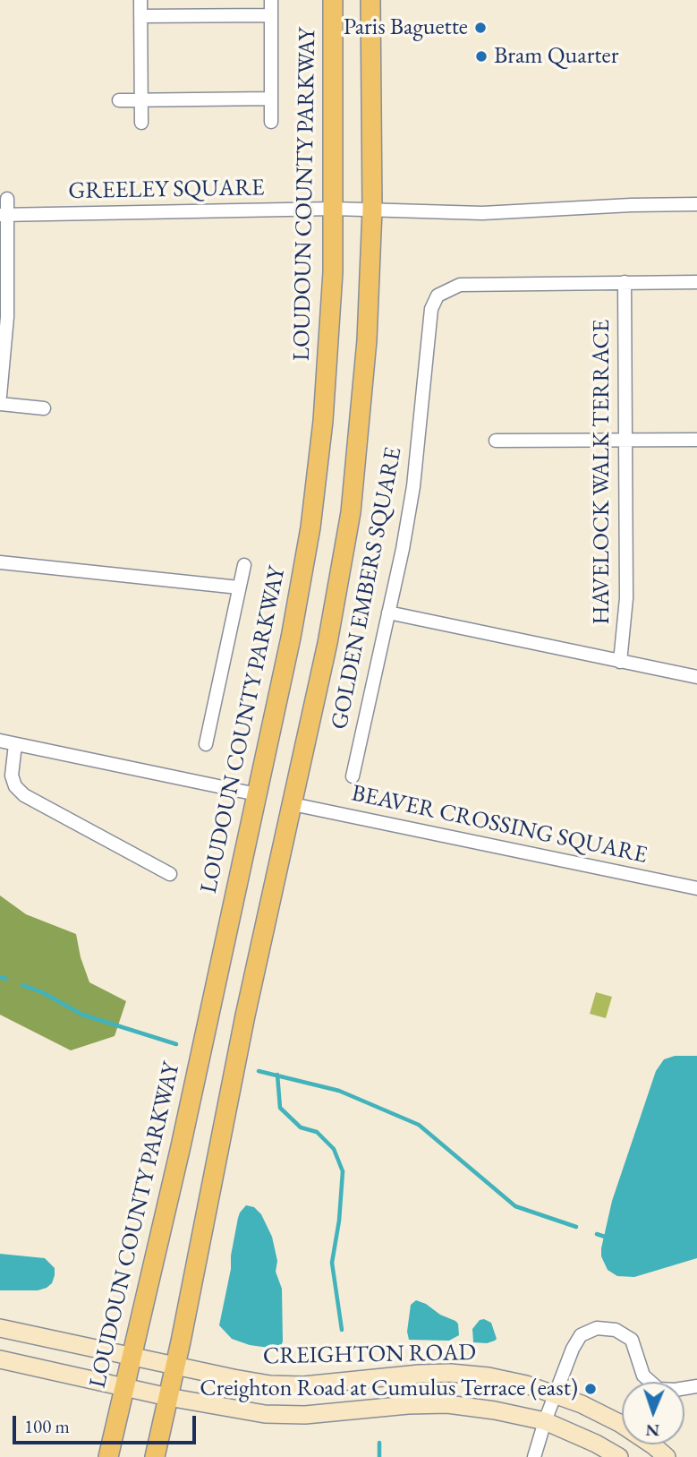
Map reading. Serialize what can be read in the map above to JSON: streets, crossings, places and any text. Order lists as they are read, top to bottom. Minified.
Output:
{"streets":{"main road":["LOUDOUN COUNTY PARKWAY"],"street":["GREELEY SQUARE","HAVELOCK WALK TERRACE","GOLDEN EMBERS SQUARE","BEAVER CROSSING SQUARE","CREIGHTON ROAD"]},"crossings":[["GREELEY SQUARE","LOUDOUN COUNTY PARKWAY"],["LOUDOUN COUNTY PARKWAY","CREIGHTON ROAD"],["HAVELOCK WALK TERRACE","GOLDEN EMBERS SQUARE"]],"places":["Paris Baguette","Bram Quarter","Creighton Road at Cumulus Terrace (east)"],"scale_bar":"100 m","north":"bottom"}
